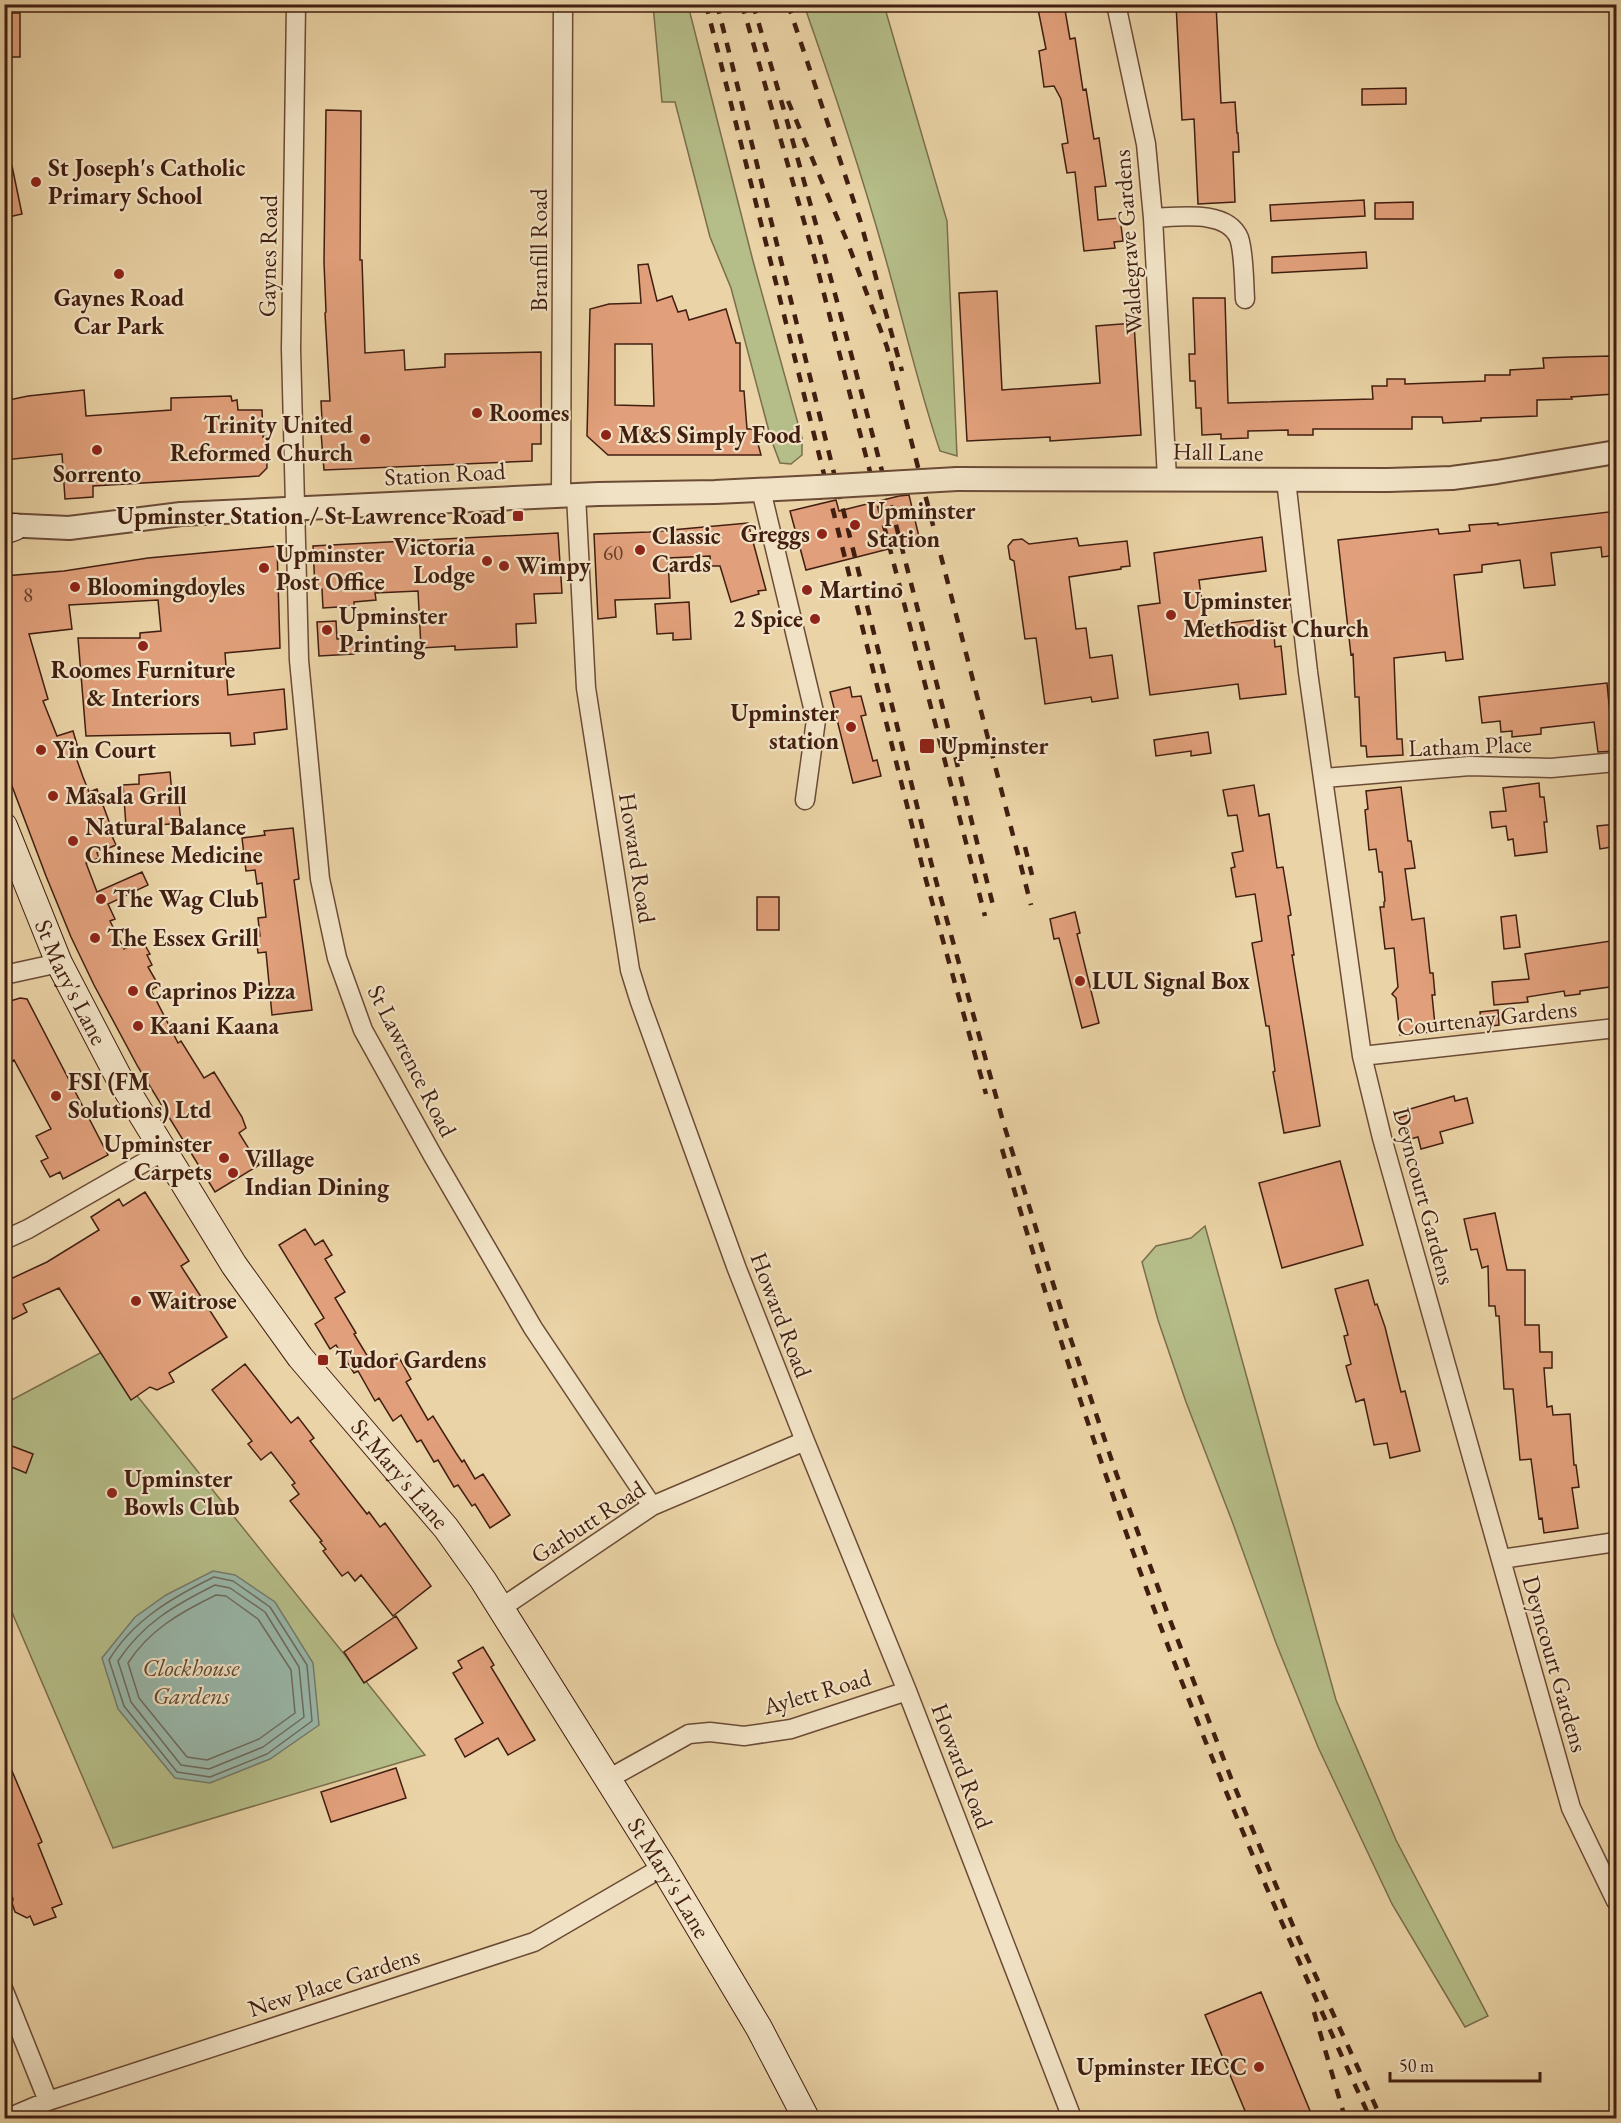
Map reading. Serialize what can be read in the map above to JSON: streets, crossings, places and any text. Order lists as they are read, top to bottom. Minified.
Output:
{"streets":{"main road":["St Mary's Lane"],"street":["Waldegrave Gardens","Branfill Road","Gaynes Road","Hall Lane","Station Road","Latham Place","Howard Road","Courtenay Gardens","St Lawrence Road","Deyncourt Gardens","Garbutt Road","Aylett Road","New Place Gardens"]},"crossings":[["Waldegrave Gardens","Hall Lane"],["Branfill Road","Station Road"],["Branfill Road","Howard Road"],["Gaynes Road","Station Road"],["Gaynes Road","St Lawrence Road"],["Hall Lane","Station Road"],["Hall Lane","Deyncourt Gardens"],["Station Road","Howard Road"],["Station Road","St Lawrence Road"],["Latham Place","Deyncourt Gardens"],["Howard Road","Garbutt Road"],["Howard Road","Aylett Road"],["St Mary's Lane","Garbutt Road"],["St Mary's Lane","Aylett Road"],["St Mary's Lane","New Place Gardens"],["Courtenay Gardens","Deyncourt Gardens"],["St Lawrence Road","Garbutt Road"]],"parks":["Clockhouse Gardens"],"places":{"other":["St Joseph's Catholic Primary School","Gaynes Road Car Park","Roomes","M&S Simply Food","Trinity United Reformed Church","Sorrento","Upminster Station","Greggs","Classic Cards","Victoria Lodge","Wimpy","Upminster Post Office","Bloomingdoyles","Martino","Upminster Methodist Church","2 Spice","Upminster Printing","Roomes Furniture & Interiors","Upminster station","Yin Court","Masala Grill","Natural Balance Chinese Medicine","The Wag Club","The Essex Grill","LUL Signal Box","Caprinos Pizza","Kaani Kaana","FSI (FM Solutions) Ltd","Upminster Carpets","Village Indian Dining","Waitrose","Upminster Bowls Club","Upminster IECC"],"transit":["Upminster Station / St Lawrence Road","Upminster","Tudor Gardens"]},"house_numbers":["60","8"],"scale_bar":"50 m"}
